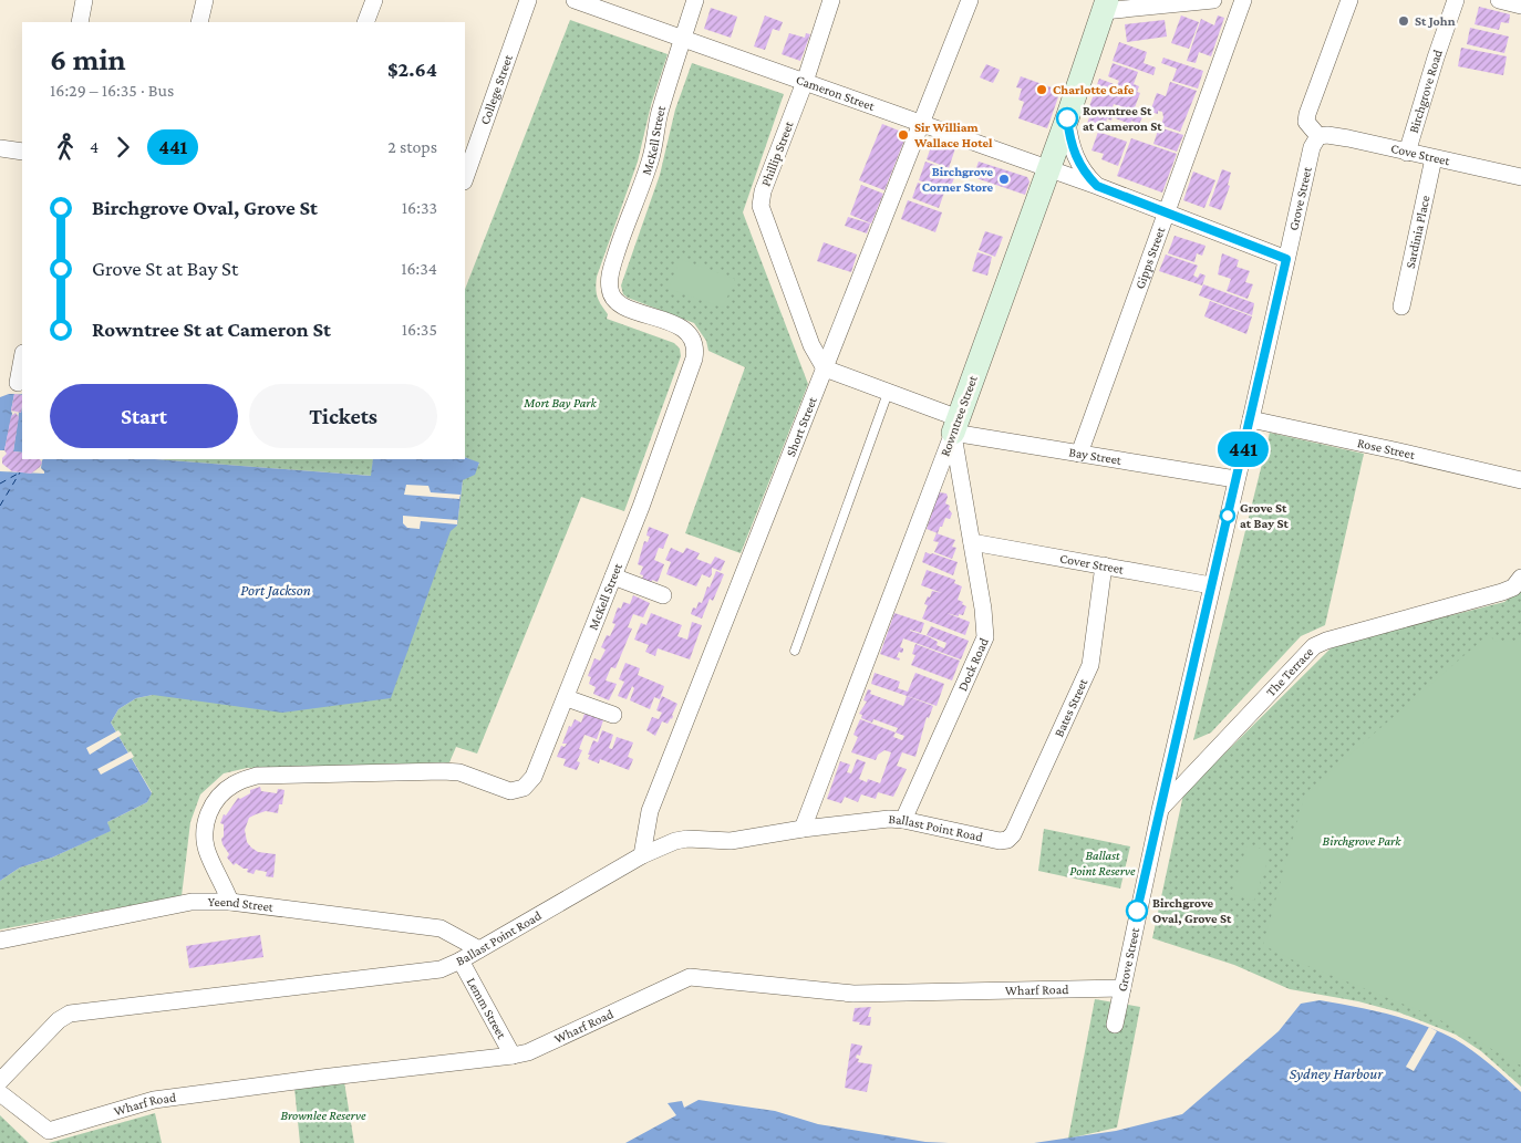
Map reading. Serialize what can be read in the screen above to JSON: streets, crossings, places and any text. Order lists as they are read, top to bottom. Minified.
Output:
{"streets":{"street":["College Street","Birchgrove Road","Cameron Street","McKell Street","Phillip Street","Cove Street","Grove Street","Sardinia Place","Gipps Street","Rowntree Street","Short Street","Rose Street","Bay Street","Cover Street","Dock Road","The Terrace","Bates Street","Ballast Point Road","Yeend Street","Wharf Road","Lemm Street"]},"crossings":[["Birchgrove Road","Cove Street"],["Cameron Street","McKell Street"],["Cameron Street","Phillip Street"],["Cameron Street","Grove Street"],["Cameron Street","Gipps Street"],["Cameron Street","Rowntree Street"],["Cameron Street","Short Street"],["McKell Street","Yeend Street"],["Phillip Street","Short Street"],["Phillip Street","Bay Street"],["Cove Street","Grove Street"],["Cove Street","Sardinia Place"],["Grove Street","Rose Street"],["Grove Street","Bay Street"],["Grove Street","Cover Street"],["Grove Street","The Terrace"],["Grove Street","Wharf Road"],["Gipps Street","Bay Street"],["Rowntree Street","Bay Street"],["Rowntree Street","Dock Road"],["Rowntree Street","Ballast Point Road"],["Short Street","Bay Street"],["Short Street","Ballast Point Road"],["Bay Street","Dock Road"],["Cover Street","Dock Road"],["Cover Street","Bates Street"],["Dock Road","Ballast Point Road"],["Bates Street","Ballast Point Road"],["Ballast Point Road","Yeend Street"],["Ballast Point Road","Lemm Street"],["Wharf Road","Lemm Street"]],"water":["Port Jackson","Sydney Harbour"],"parks":["Mort Bay Park","Birchgrove Park","Ballast Point Reserve","Brownlee Reserve"],"places":["St John","Charlotte Cafe","Rowntree St at Cameron St","Sir William Wallace Hotel","Birchgrove Corner Store","Grove St at Bay St","Birchgrove Oval, Grove St"],"lines":["bus line 441"],"page":{"on_map":"441","heading":["6 min","16:29 – 16:35 · Bus","$2.64"],"legs":["4","441","2 stops"],"list":[{"name":"Birchgrove Oval, Grove St","value":"16:33"},{"name":"Grove St at Bay St","value":"16:34"},{"name":"Rowntree St at Cameron St","value":"16:35"}],"buttons":["Start","Tickets"]}}
